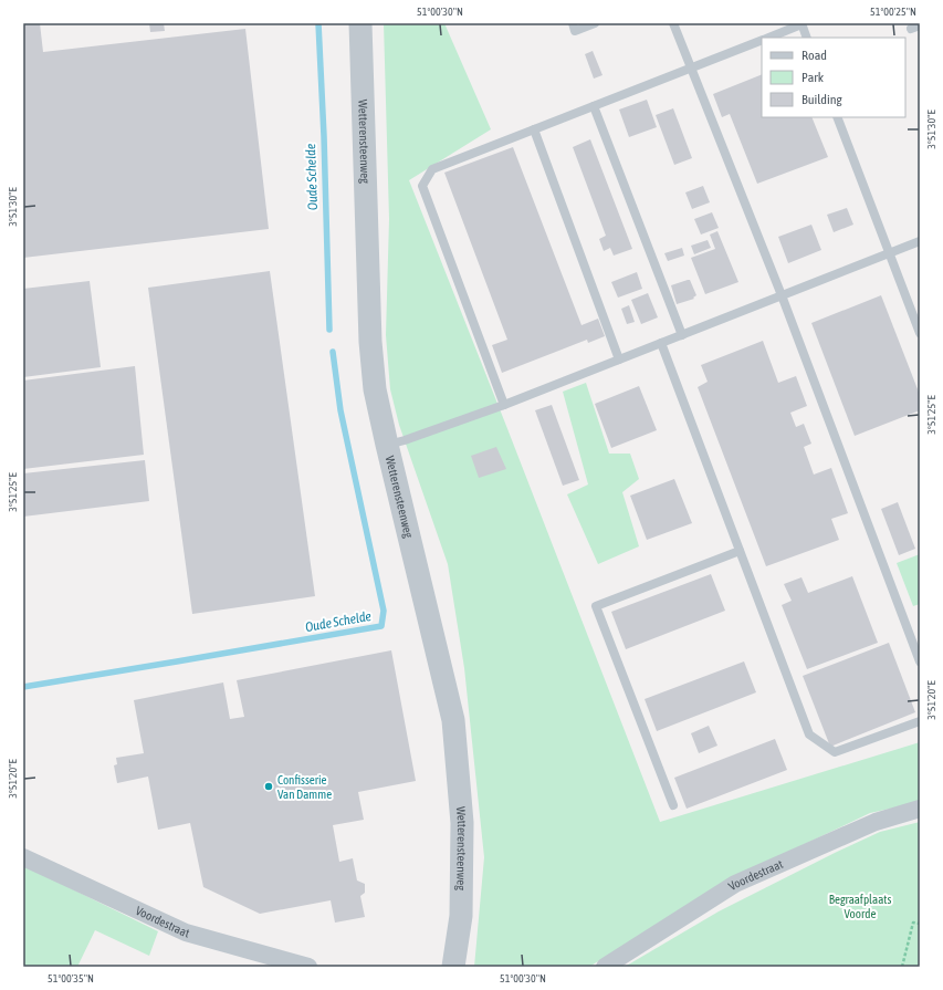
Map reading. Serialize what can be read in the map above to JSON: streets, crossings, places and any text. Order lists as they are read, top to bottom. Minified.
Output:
{"streets":{"street":["Wetterensteenweg","Voordestraat"]},"water":["Oude Schelde"],"parks":["Begraafplaats Voorde"],"places":["Confisserie Van Damme"],"legend":["Road","Park","Building"],"coordinates":["51°00'30\"N","51°00'25\"N","3°51'30\"E","3°51'25\"E","3°51'20\"E","51°00'35\"N"]}
